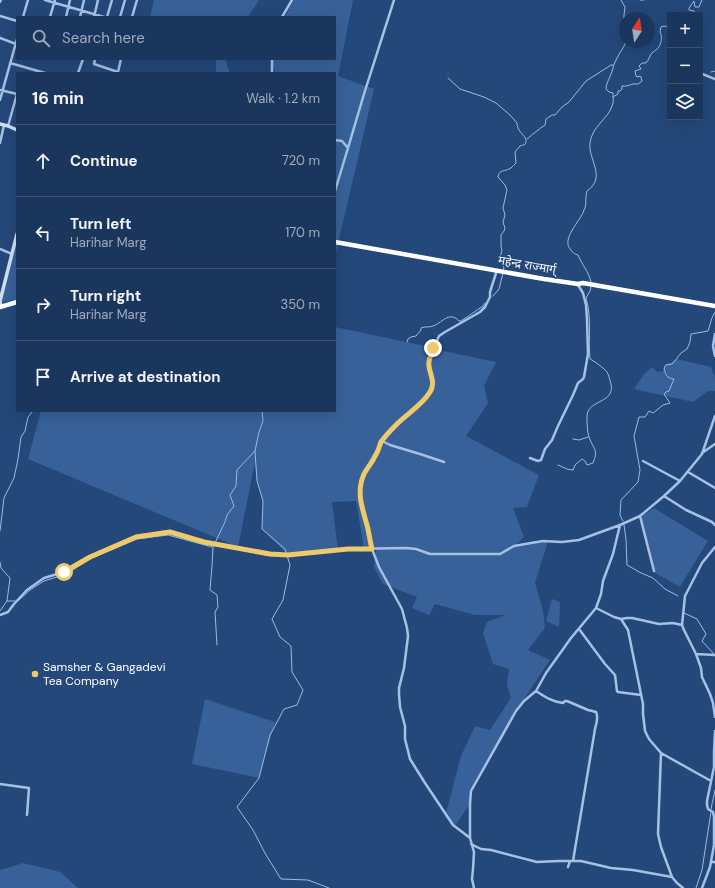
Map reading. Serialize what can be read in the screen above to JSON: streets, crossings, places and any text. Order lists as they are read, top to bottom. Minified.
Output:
{"streets":{"highway":["महेन्द्र राज्मार्ग्"]},"places":["Samsher & Gangadevi Tea Company"],"north":"top","page":{"map_buttons":["+","−"],"search":"Search here","heading":["16 min","Walk · 1.2 km"],"list":[["Continue","720 m"],["Turn left","Harihar Marg","170 m"],["Turn right","Harihar Marg","350 m"],"Arrive at destination"]}}
